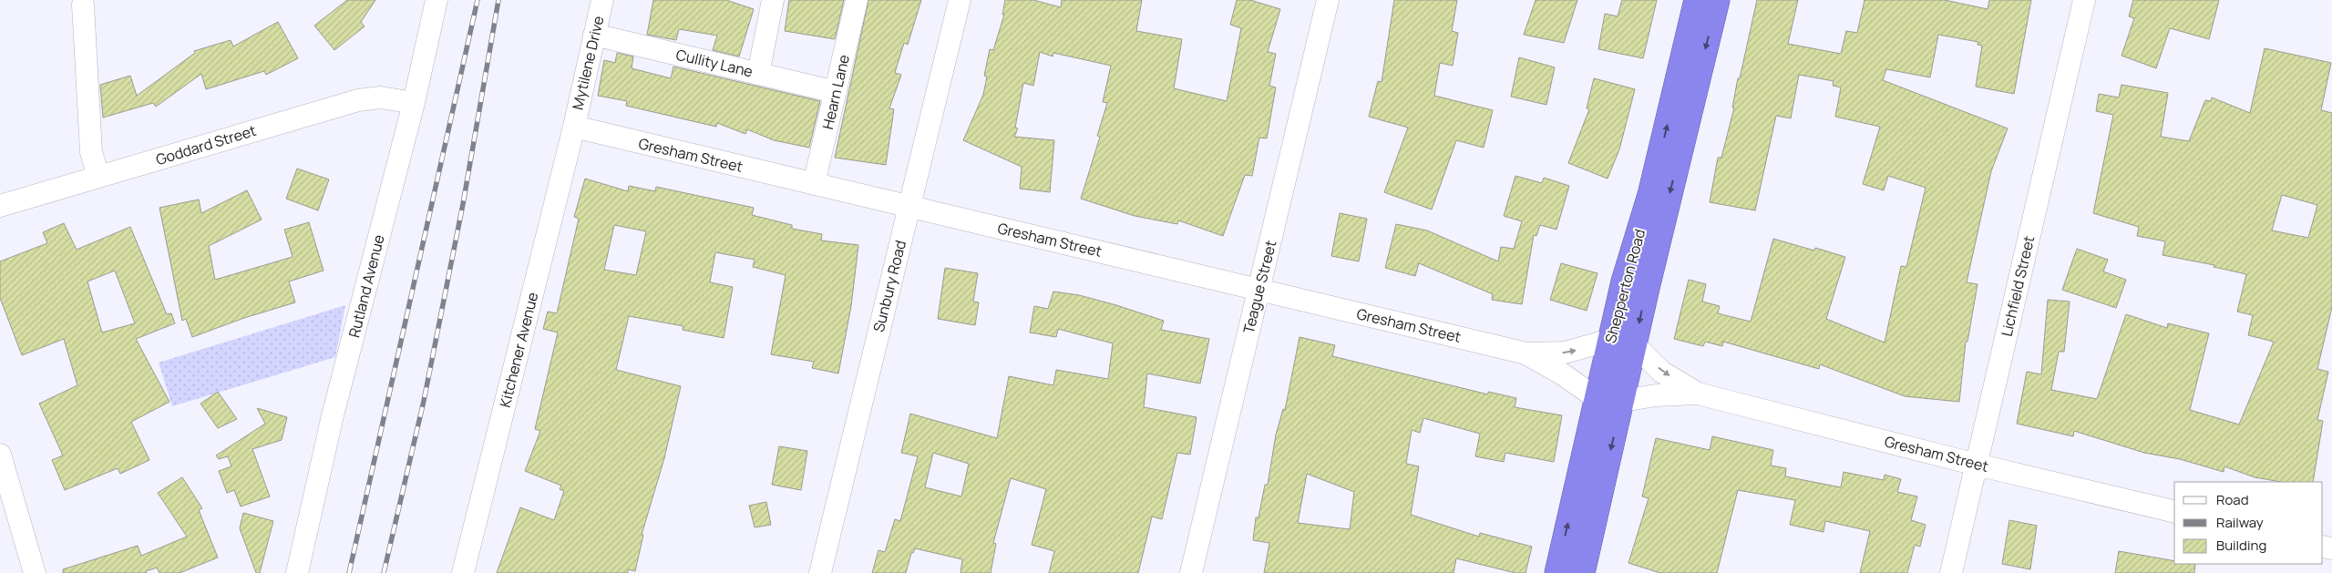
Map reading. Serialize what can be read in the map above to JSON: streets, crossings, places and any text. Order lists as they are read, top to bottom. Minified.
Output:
{"streets":{"highway":["Shepperton Road"],"street":["Mytilene Drive","Cullity Lane","Hearn Lane","Goddard Street","Gresham Street","Rutland Avenue","Sunbury Road","Lichfield Street","Teague Street","Kitchener Avenue"]},"crossings":[["Mytilene Drive","Cullity Lane"],["Mytilene Drive","Gresham Street"],["Mytilene Drive","Kitchener Avenue"],["Cullity Lane","Hearn Lane"],["Hearn Lane","Gresham Street"],["Goddard Street","Rutland Avenue"],["Gresham Street","Sunbury Road"],["Gresham Street","Shepperton Road"],["Gresham Street","Lichfield Street"],["Gresham Street","Teague Street"],["Gresham Street","Kitchener Avenue"]],"legend":["Road","Railway","Building"]}
